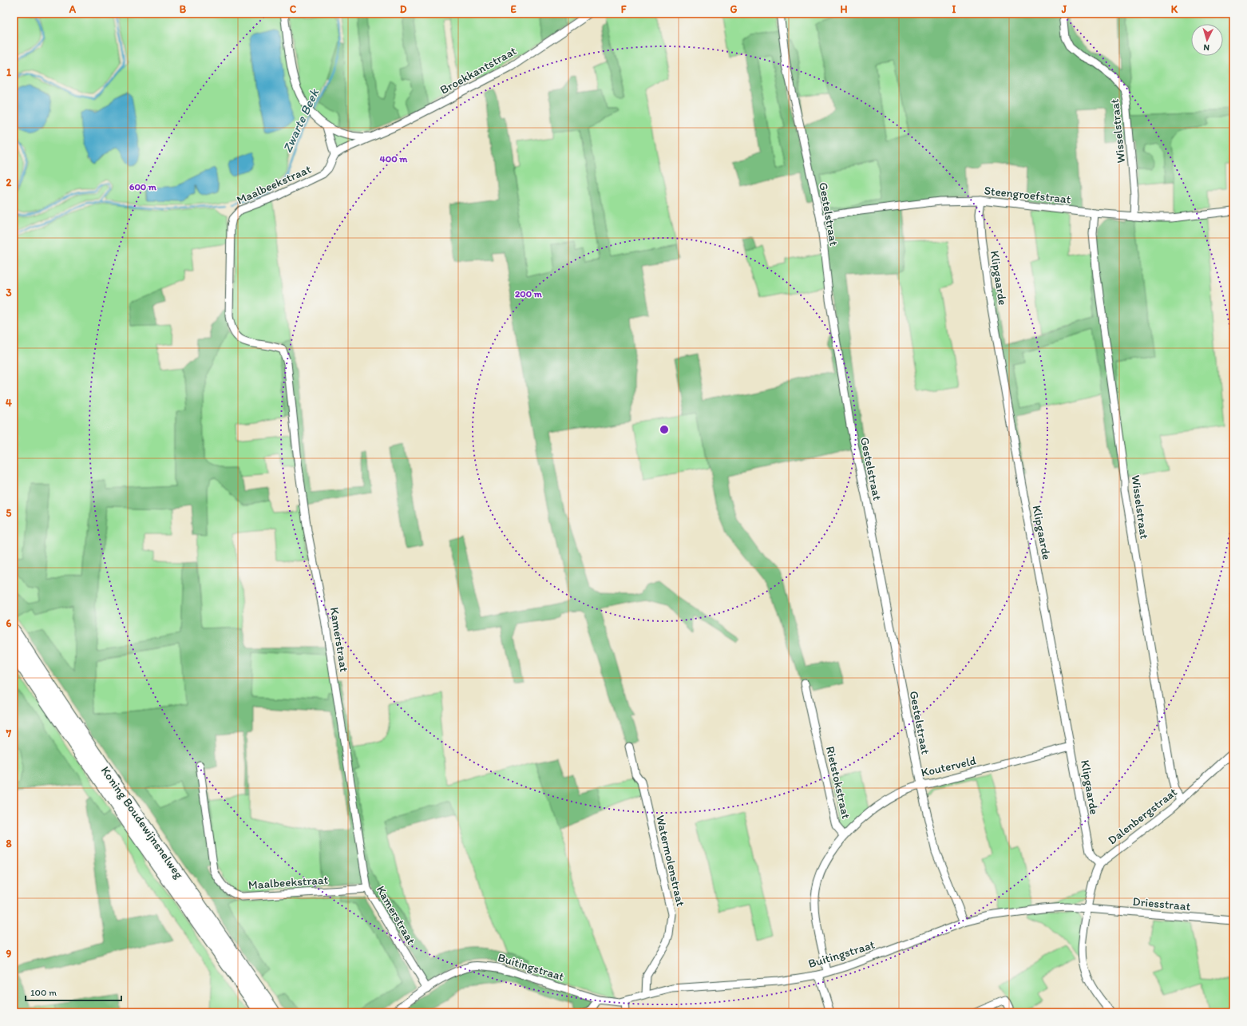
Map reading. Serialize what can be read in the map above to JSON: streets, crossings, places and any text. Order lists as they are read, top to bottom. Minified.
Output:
{"streets":{"highway":["Koning Boudewijnsnelweg"],"street":["Broekkantstraat","Wisselstraat","Maalbeekstraat","Steengroefstraat","Gestelstraat","Klipgaarde","Kamerstraat","Kouterveld","Rietstokstraat","Dalenbergstraat","Watermolenstraat","Driesstraat","Buitingstraat"]},"crossings":[["Broekkantstraat","Maalbeekstraat"],["Wisselstraat","Steengroefstraat"],["Wisselstraat","Dalenbergstraat"],["Maalbeekstraat","Kamerstraat"],["Steengroefstraat","Gestelstraat"],["Steengroefstraat","Klipgaarde"],["Gestelstraat","Kouterveld"],["Gestelstraat","Buitingstraat"],["Klipgaarde","Kouterveld"],["Klipgaarde","Dalenbergstraat"],["Kamerstraat","Buitingstraat"],["Kouterveld","Rietstokstraat"],["Rietstokstraat","Buitingstraat"],["Dalenbergstraat","Driesstraat"],["Dalenbergstraat","Buitingstraat"],["Watermolenstraat","Buitingstraat"],["Driesstraat","Buitingstraat"]],"water":["Zwarte Beek"],"scale_bar":"100 m","north":"bottom","grid":{"columns":["A","B","C","D","E","F","G","H","I","J","K"],"rows":["1","2","3","4","5","6","7","8","9"]},"rings":["400 m","600 m","200 m"]}
